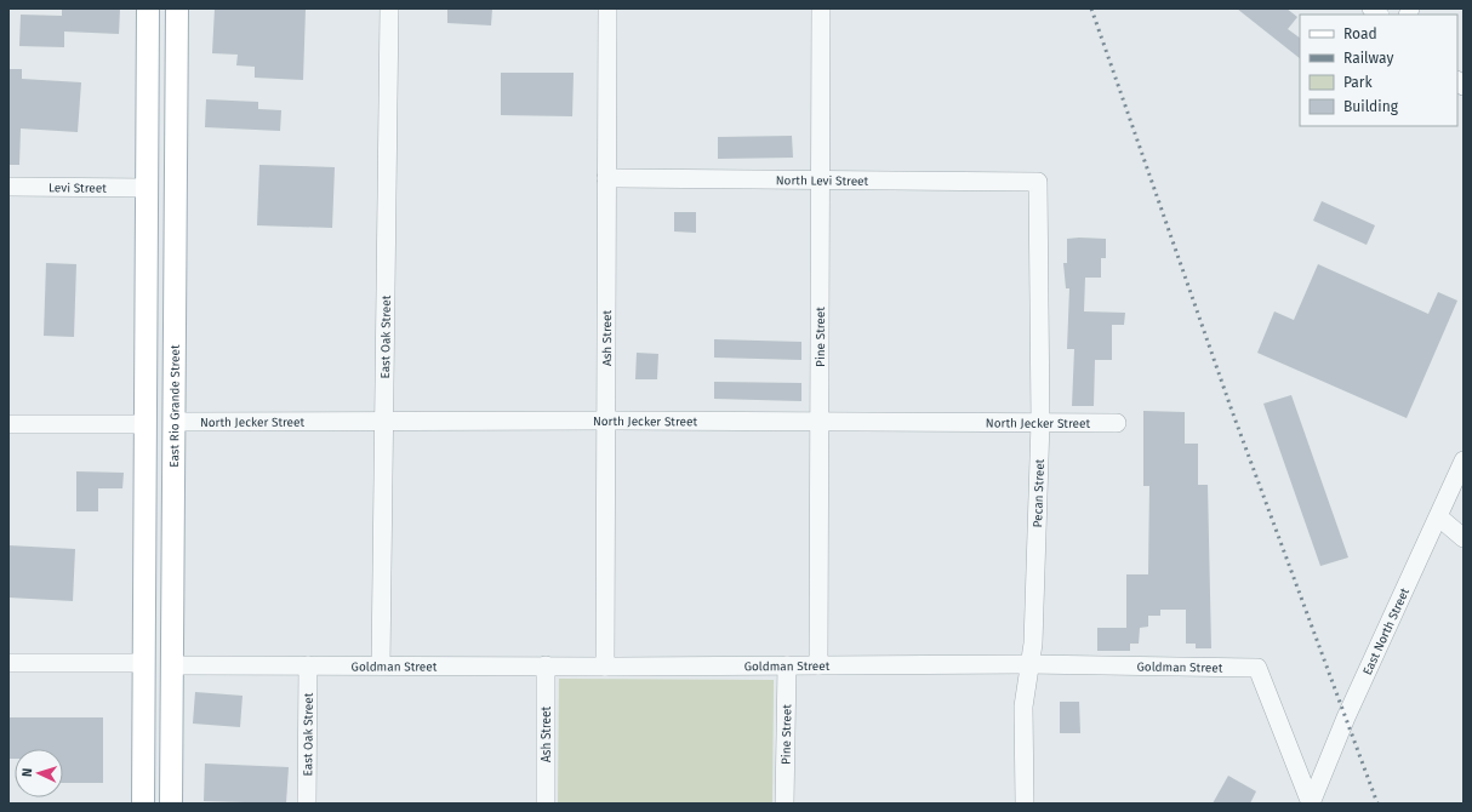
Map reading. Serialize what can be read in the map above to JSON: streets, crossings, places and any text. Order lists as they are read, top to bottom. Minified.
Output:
{"streets":{"main road":["East Rio Grande Street"],"street":["North Levi Street","Levi Street","East Oak Street","Pine Street","Ash Street","North Jecker Street","Pecan Street","East North Street","Goldman Street"]},"crossings":[["North Levi Street","Pine Street"],["North Levi Street","Ash Street"],["North Levi Street","Pecan Street"],["East Oak Street","North Jecker Street"],["East Oak Street","Goldman Street"],["Pine Street","North Jecker Street"],["Pine Street","Goldman Street"],["Ash Street","North Jecker Street"],["Ash Street","Goldman Street"],["East Rio Grande Street","North Jecker Street"],["East Rio Grande Street","Goldman Street"],["North Jecker Street","Pecan Street"],["Pecan Street","Goldman Street"],["East North Street","Goldman Street"]],"legend":["Road","Railway","Park","Building"],"north":"left"}
